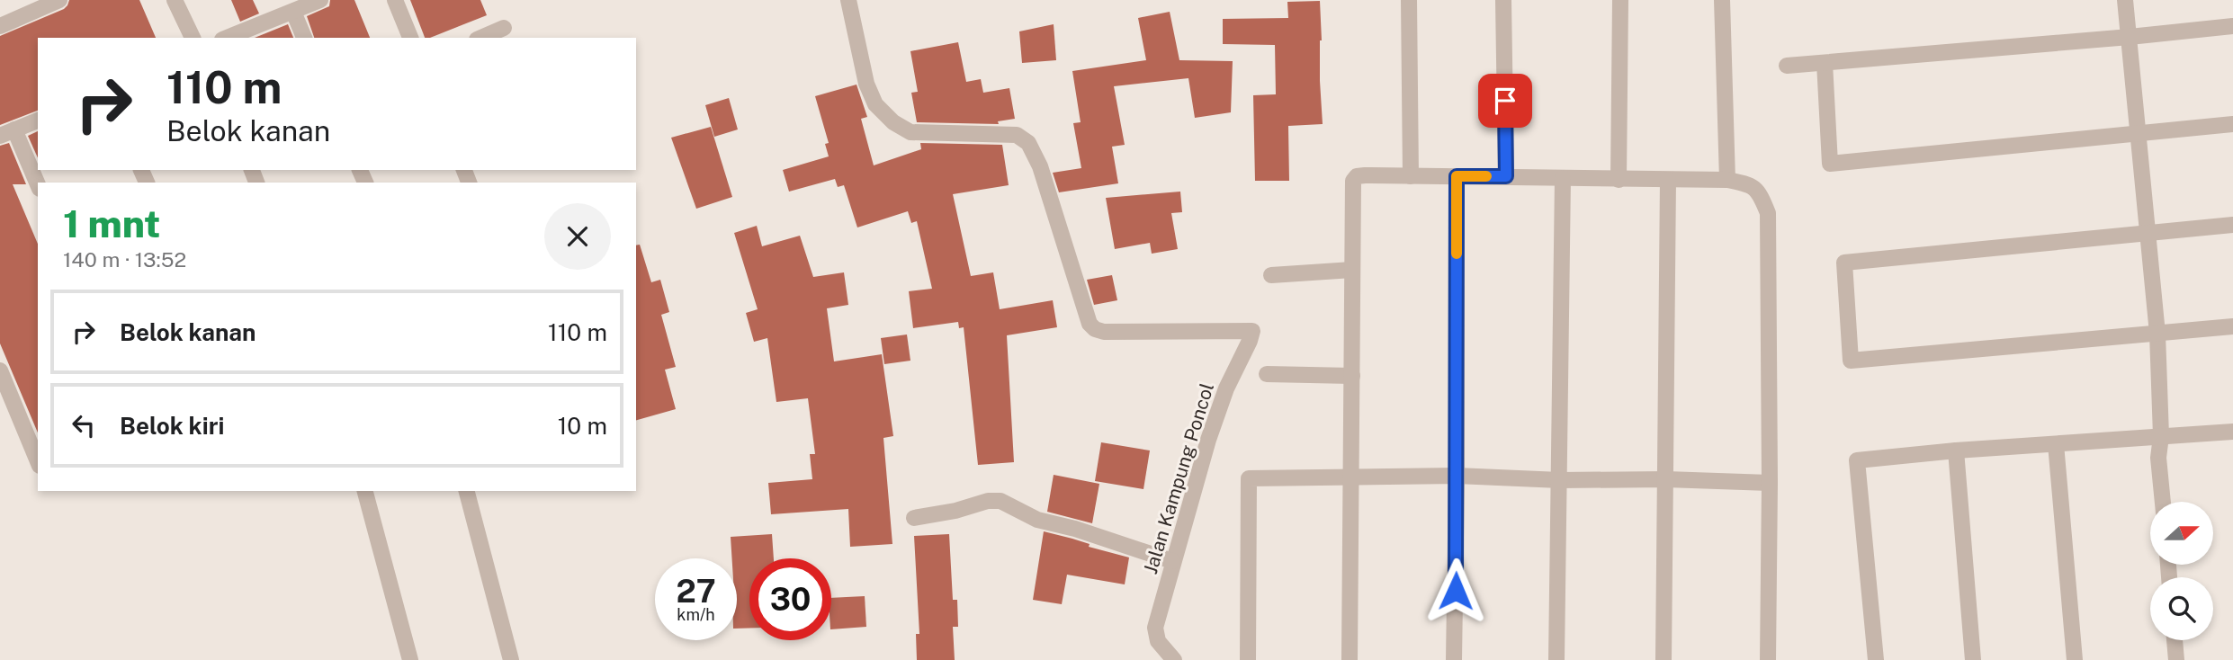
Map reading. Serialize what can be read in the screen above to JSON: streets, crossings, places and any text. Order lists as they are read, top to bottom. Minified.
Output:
{"streets":{"street":["Jalan Kampung Poncol"]},"north":"right","page":{"turn":["110 m","Belok kanan"],"heading":["1 mnt","140 m · 13:52"],"list":[{"name":"Belok kanan","value":"110 m"},{"name":"Belok kiri","value":"10 m"}],"speed":"27 km/h","limit":"30"}}
